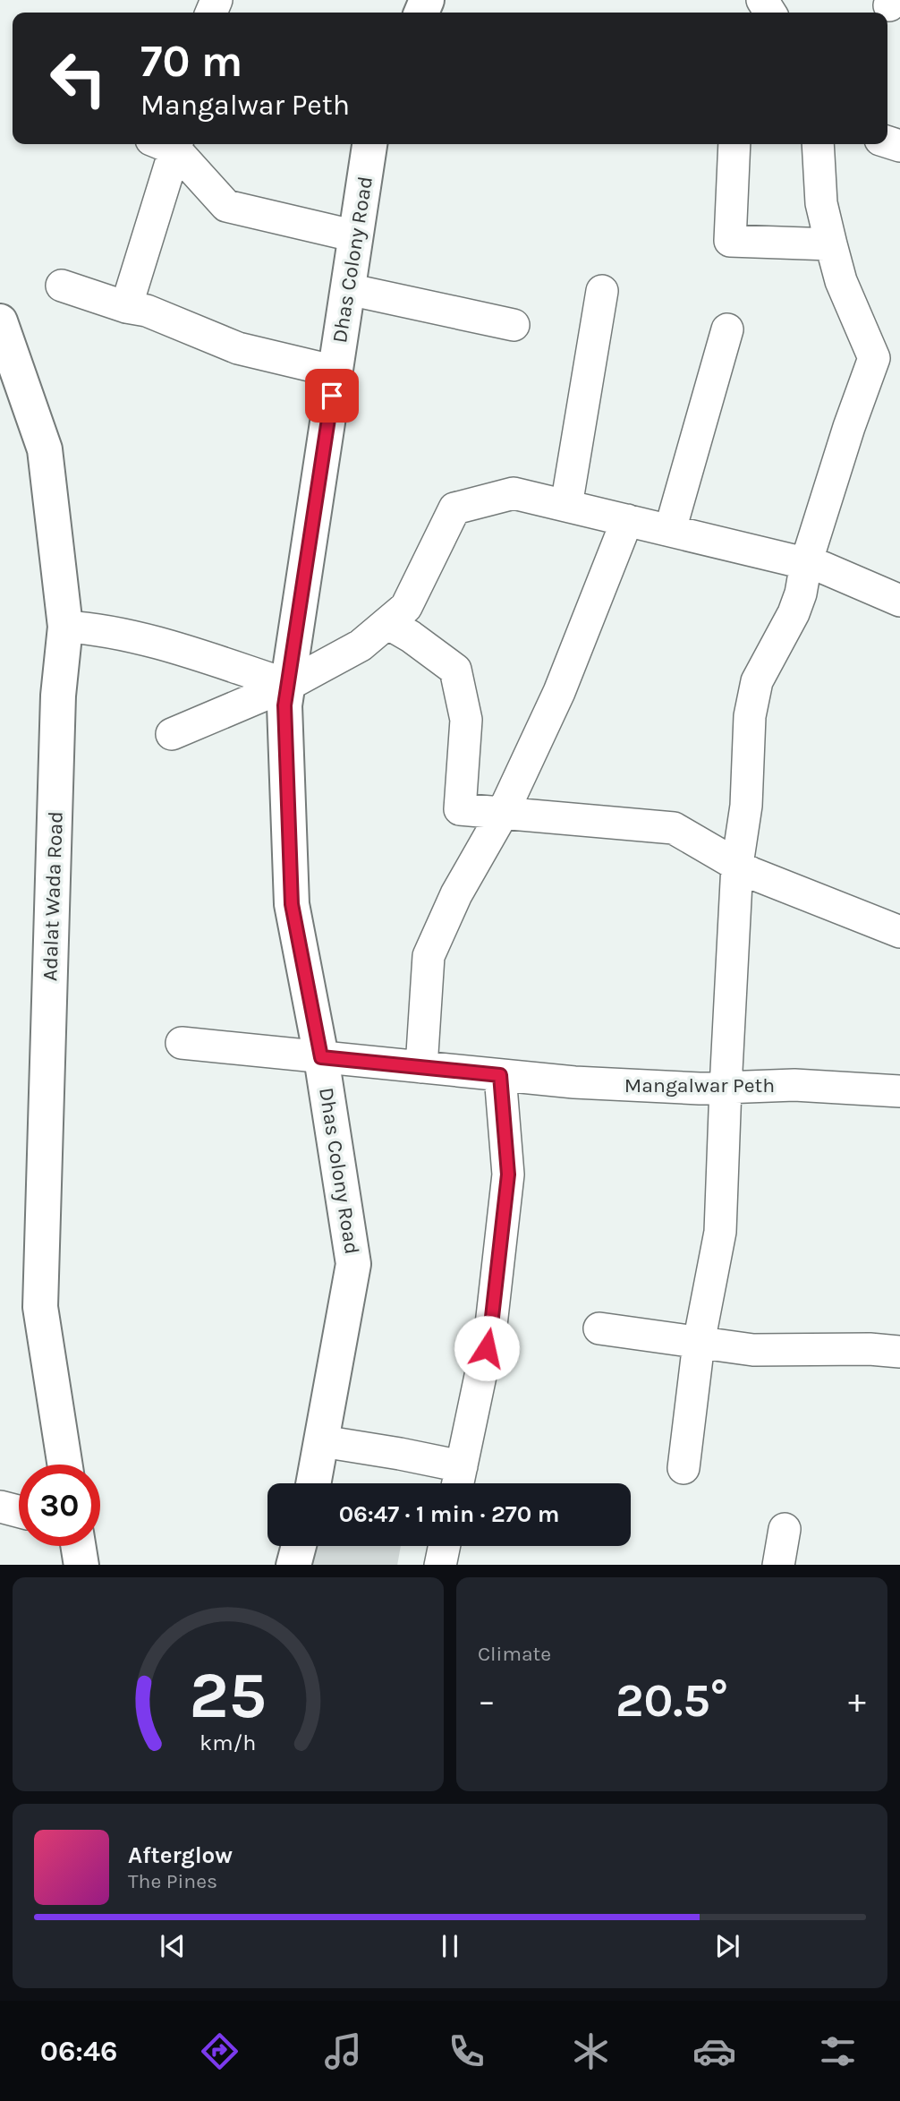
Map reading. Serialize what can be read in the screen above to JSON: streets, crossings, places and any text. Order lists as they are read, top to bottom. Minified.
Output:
{"streets":{"street":["Dhas Colony Road","Adalat Wada Road","Mangalwar Peth"]},"crossings":[["Dhas Colony Road","Mangalwar Peth"]],"page":{"turn":["70 m","Mangalwar Peth"],"limit":"30","trip":"06:47 · 1 min · 270 m","tile":"Climate","heat":["−","20.5°","+"],"song":["Afterglow","The Pines"],"tabs":"06:46","gauge":["25","km/h"]}}
